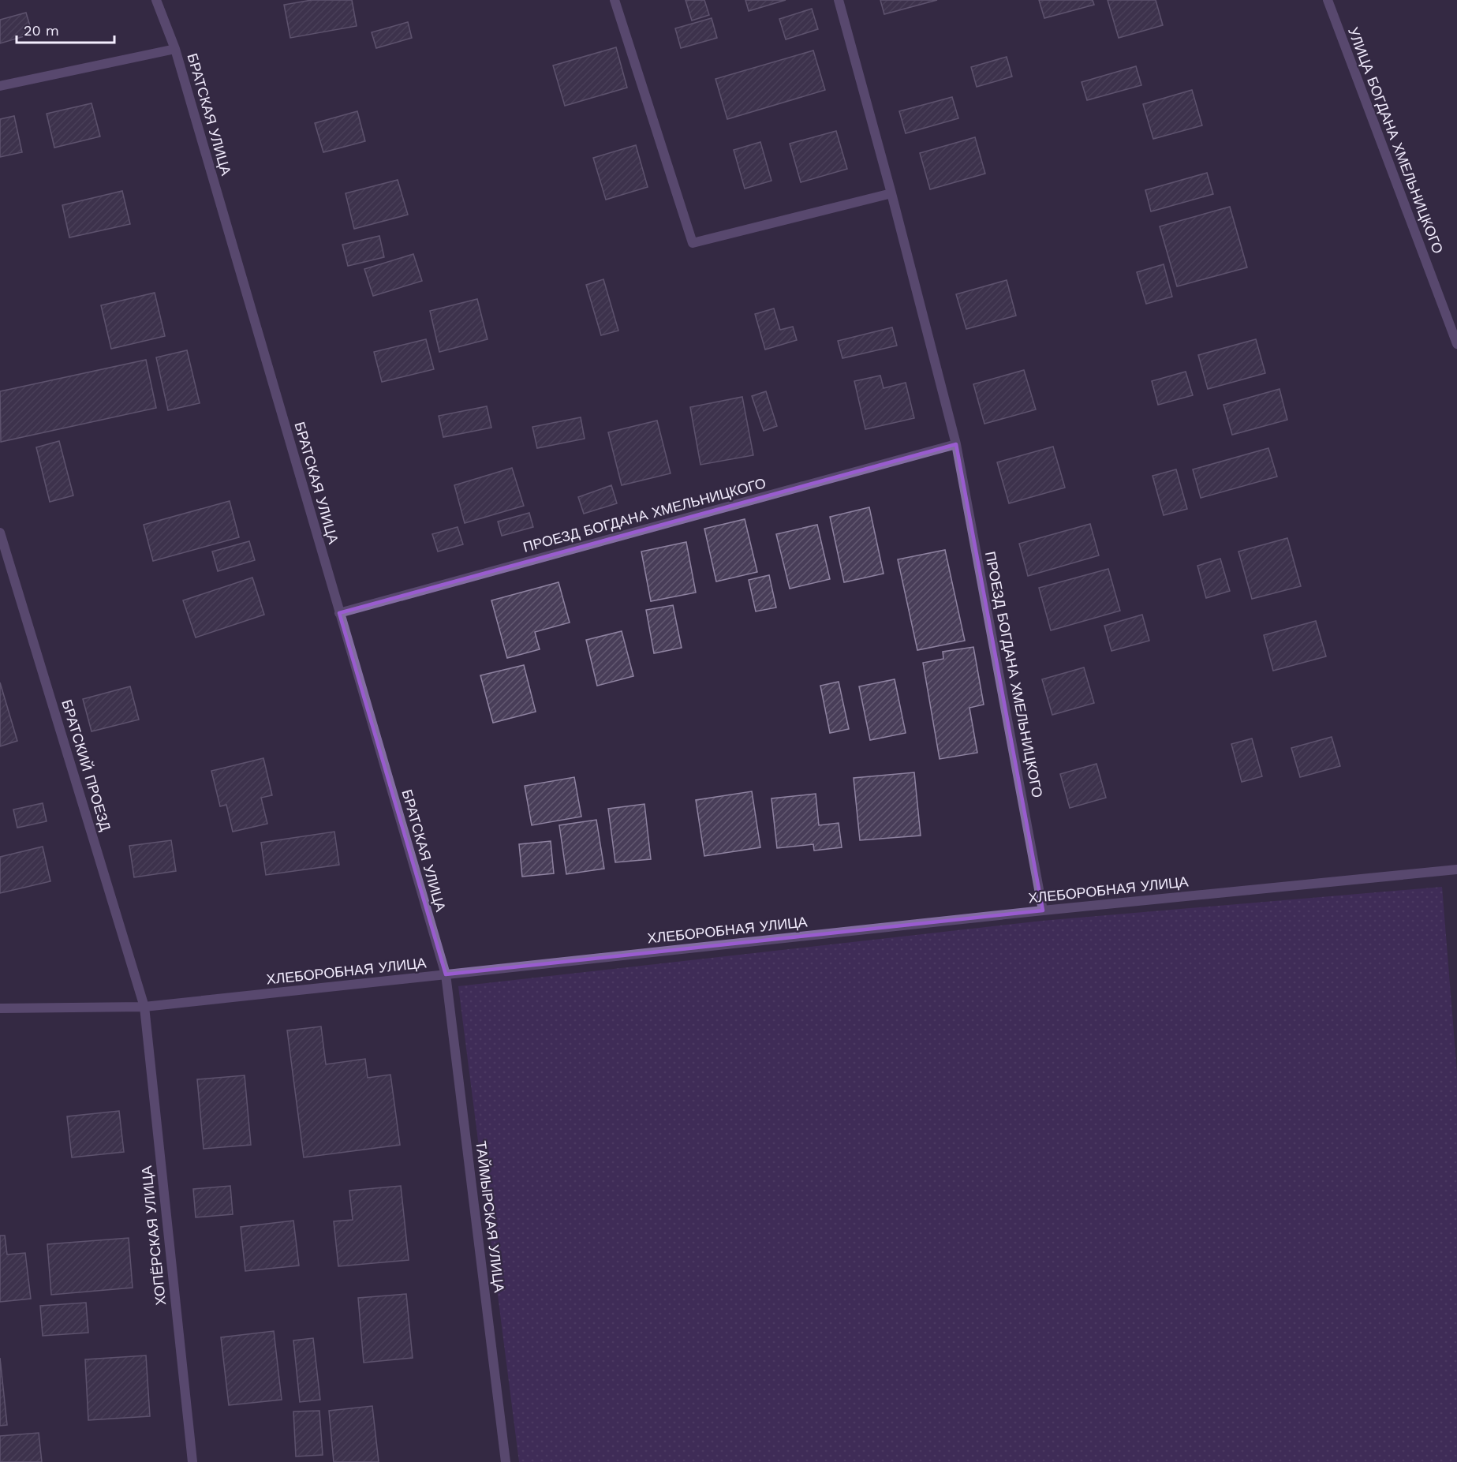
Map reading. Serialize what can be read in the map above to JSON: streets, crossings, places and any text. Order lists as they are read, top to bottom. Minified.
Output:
{"streets":{"street":["БРАТСКАЯ УЛИЦА","УЛИЦА БОГДАНА ХМЕЛЬНИЦКОГО","ПРОЕЗД БОГДАНА ХМЕЛЬНИЦКОГО","БРАТСКИЙ ПРОЕЗД","ХЛЕБОРОБНАЯ УЛИЦА","ТАЙМЫРСКАЯ УЛИЦА","ХОПЁРСКАЯ УЛИЦА"]},"crossings":[["БРАТСКАЯ УЛИЦА","ПРОЕЗД БОГДАНА ХМЕЛЬНИЦКОГО"],["БРАТСКАЯ УЛИЦА","ХЛЕБОРОБНАЯ УЛИЦА"],["БРАТСКАЯ УЛИЦА","ТАЙМЫРСКАЯ УЛИЦА"],["ПРОЕЗД БОГДАНА ХМЕЛЬНИЦКОГО","ХЛЕБОРОБНАЯ УЛИЦА"],["БРАТСКИЙ ПРОЕЗД","ХЛЕБОРОБНАЯ УЛИЦА"],["БРАТСКИЙ ПРОЕЗД","ХОПЁРСКАЯ УЛИЦА"],["ХЛЕБОРОБНАЯ УЛИЦА","ТАЙМЫРСКАЯ УЛИЦА"],["ХЛЕБОРОБНАЯ УЛИЦА","ХОПЁРСКАЯ УЛИЦА"]],"scale_bar":"20 m"}
